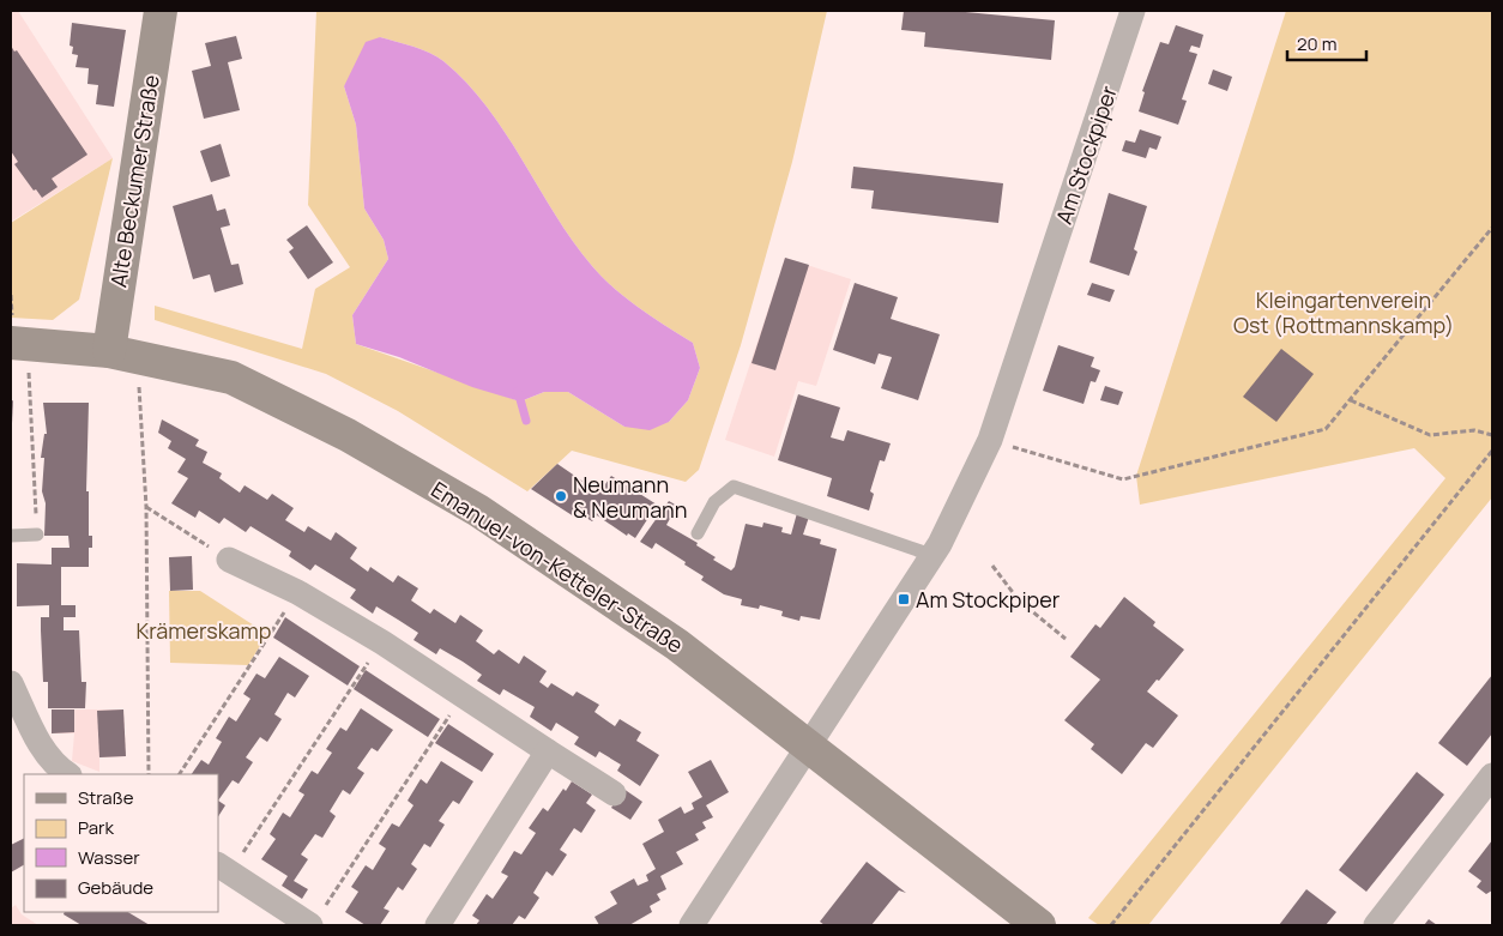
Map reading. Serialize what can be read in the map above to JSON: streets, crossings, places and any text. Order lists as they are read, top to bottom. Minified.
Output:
{"streets":{"main road":["Alte Beckumer Straße","Emanuel-von-Ketteler-Straße"],"street":["Am Stockpiper"]},"crossings":[["Am Stockpiper","Emanuel-von-Ketteler-Straße"],["Alte Beckumer Straße","Emanuel-von-Ketteler-Straße"]],"parks":["Kleingartenverein Ost (Rottmannskamp)","Krämerskamp"],"places":{"other":["Neumann & Neumann"],"transit":["Am Stockpiper"]},"legend":["Straße","Park","Wasser","Gebäude"],"scale_bar":"20 m"}
